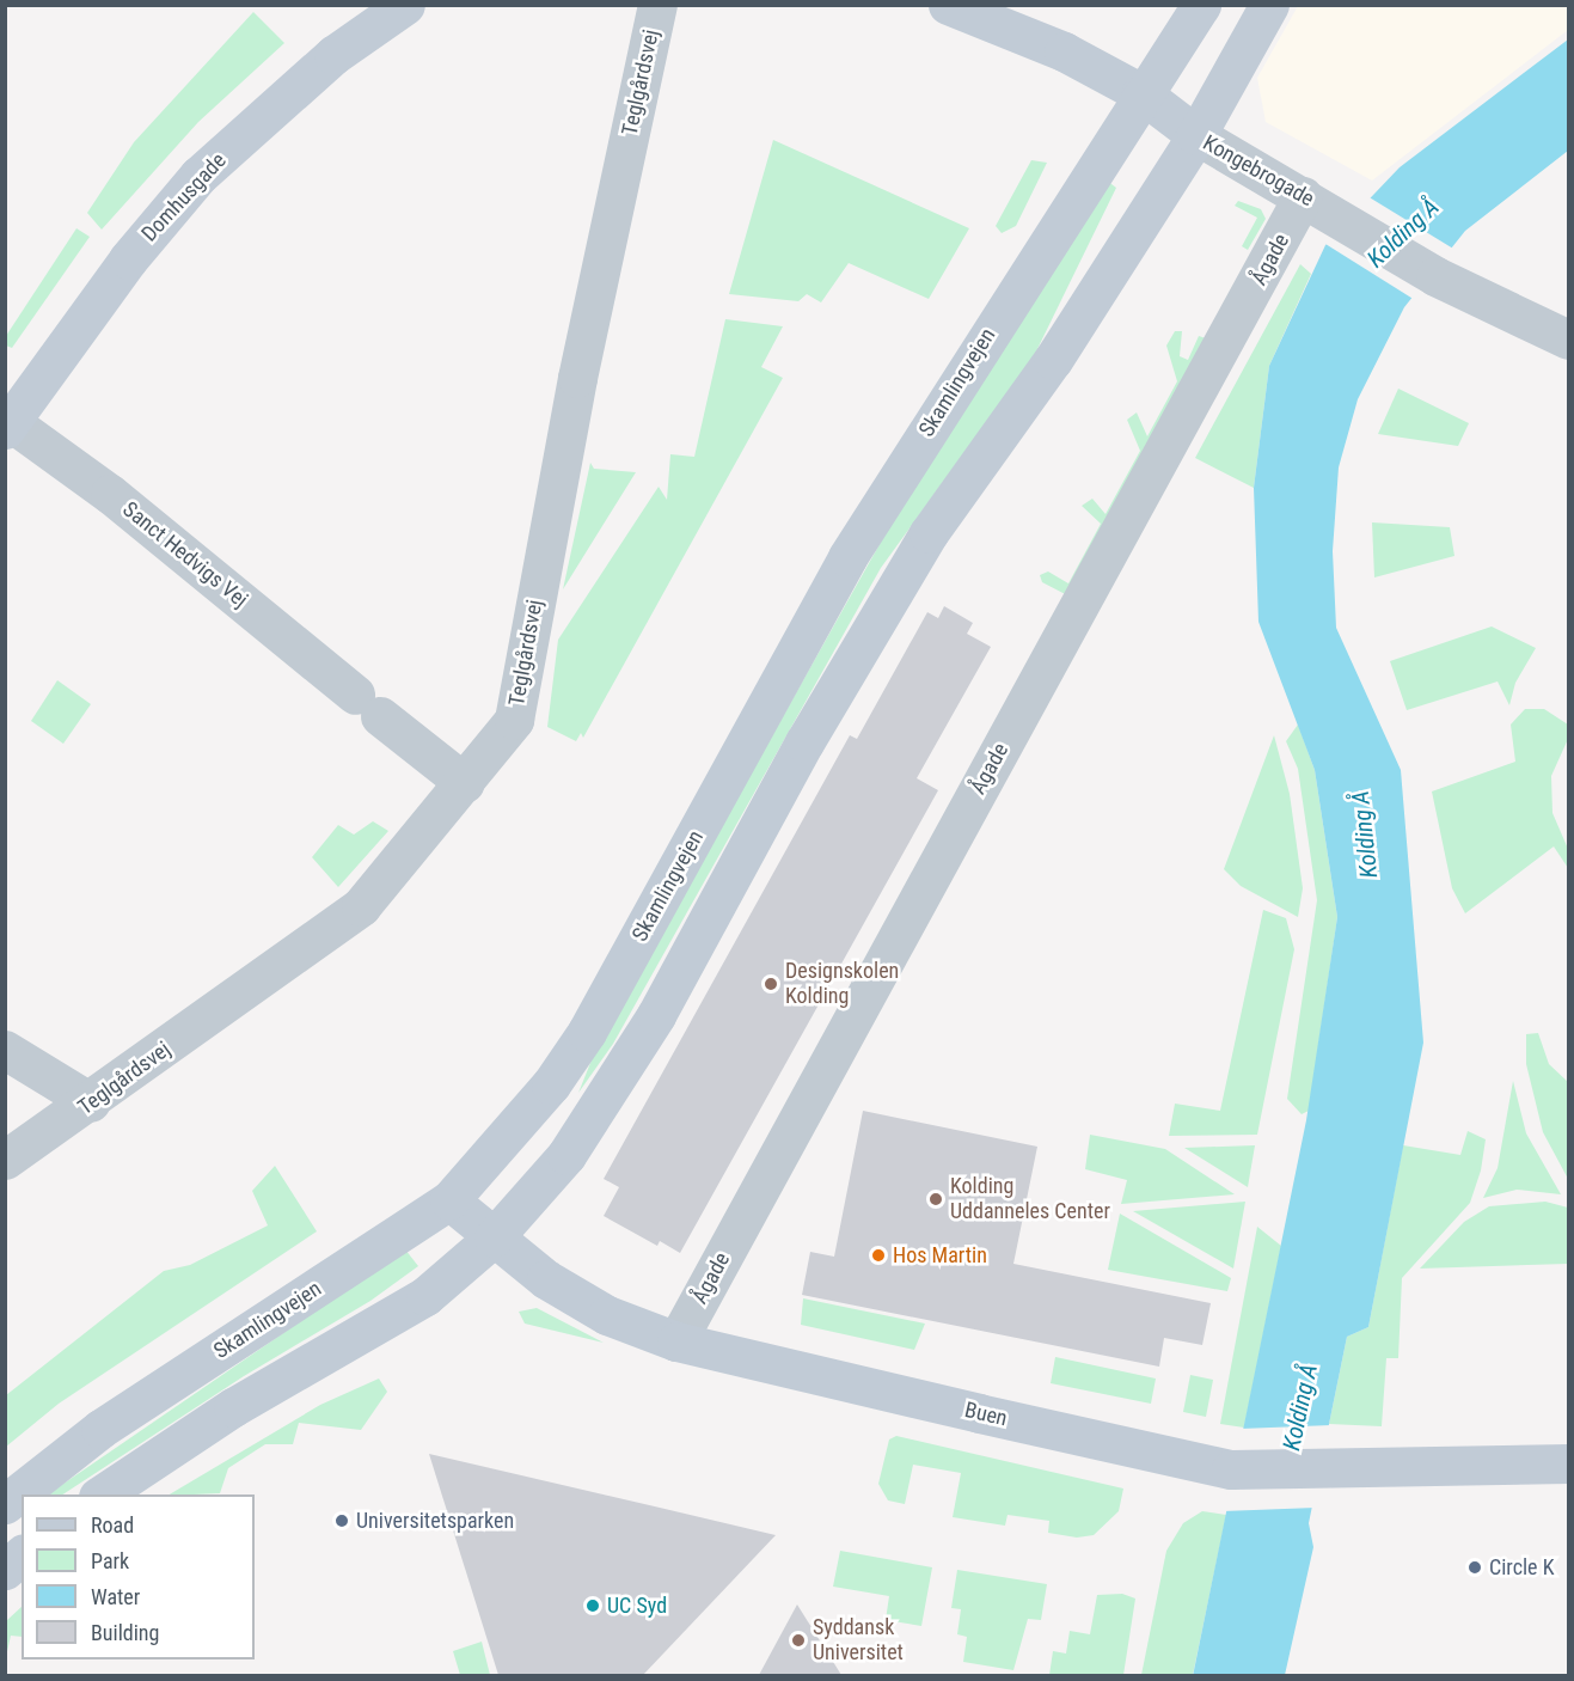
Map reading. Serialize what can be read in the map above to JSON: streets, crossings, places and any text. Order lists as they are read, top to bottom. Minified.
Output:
{"streets":{"main road":["Kongebrogade","Domhusgade","Skamlingvejen","Buen"],"street":["Teglgårdsvej","Ågade","Sanct Hedvigs Vej"]},"crossings":[["Teglgårdsvej","Sanct Hedvigs Vej"],["Kongebrogade","Ågade"],["Kongebrogade","Skamlingvejen"],["Domhusgade","Sanct Hedvigs Vej"],["Ågade","Buen"],["Skamlingvejen","Buen"]],"water":["Kolding Å"],"places":["Designskolen Kolding","Kolding Uddanneles Center","Hos Martin","Universitetsparken","Circle K","UC Syd","Syddansk Universitet"],"legend":["Road","Park","Water","Building"]}
